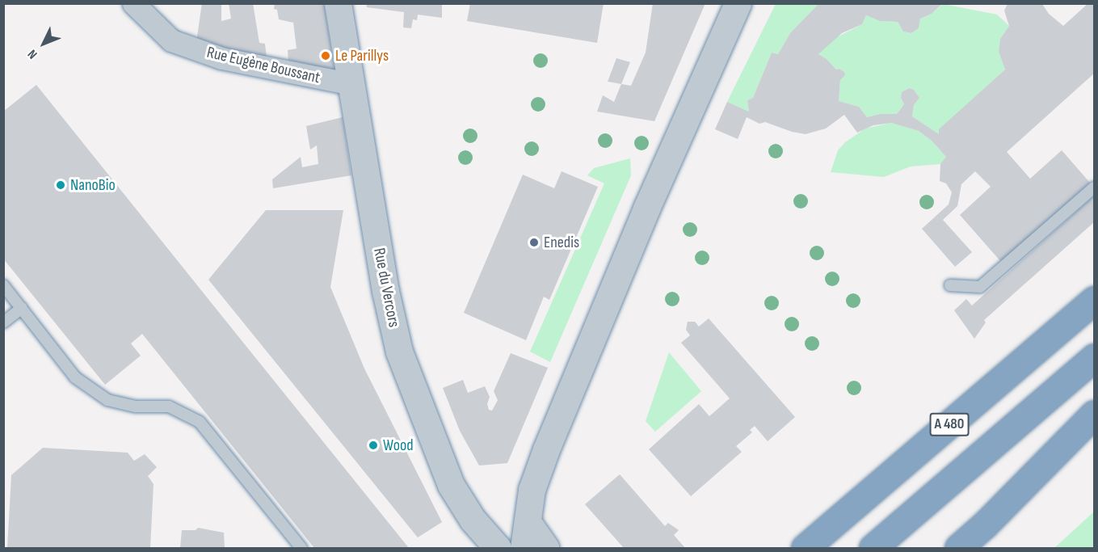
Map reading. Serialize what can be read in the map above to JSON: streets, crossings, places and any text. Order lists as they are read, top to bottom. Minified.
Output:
{"streets":{"highway":["A 480"],"street":["Rue Eugène Boussant","Rue du Vercors"]},"crossings":[["Rue Eugène Boussant","Rue du Vercors"]],"places":["Le Parillys","NanoBio","Enedis","Wood"],"north":"bottom left"}
